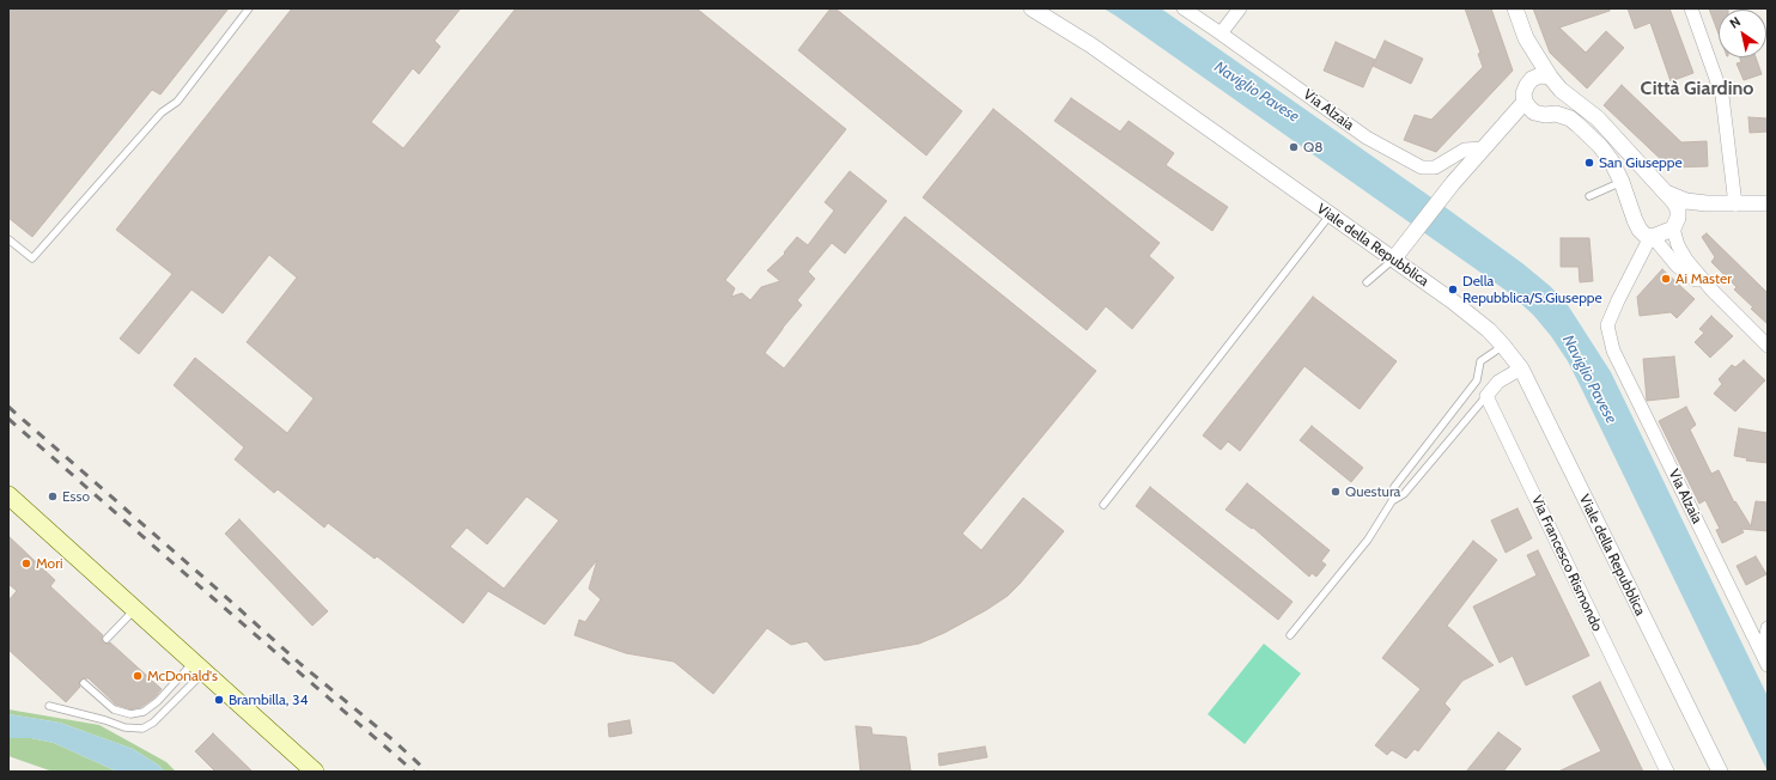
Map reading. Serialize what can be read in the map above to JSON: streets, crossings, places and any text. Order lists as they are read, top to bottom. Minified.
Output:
{"streets":{"street":["Via Alzaia","Viale della Repubblica","Via Francesco Rismondo"]},"districts":["Città Giardino"],"water":["Naviglio Pavese"],"places":["Q8","San Giuseppe","Ai Master","Della Repubblica/S.Giuseppe","Questura","Esso","Mori","McDonald's","Brambilla, 34"],"north":"top left"}
